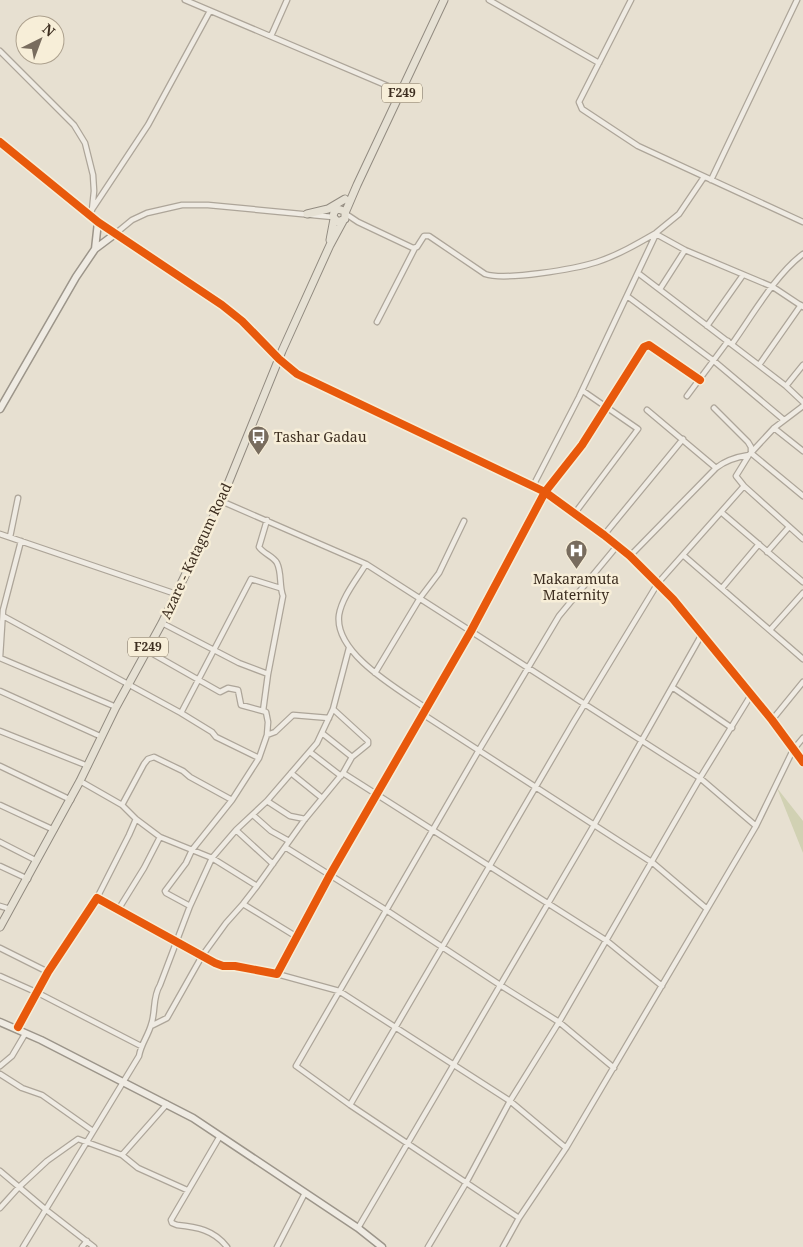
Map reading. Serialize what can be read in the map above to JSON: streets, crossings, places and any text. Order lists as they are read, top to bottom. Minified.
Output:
{"streets":{"main road":["F249","Azare - Katagum Road"]},"places":{"bus stop":["Tashar Gadau"],"hospital":["Makaramuta Maternity"]},"north":"top right"}
